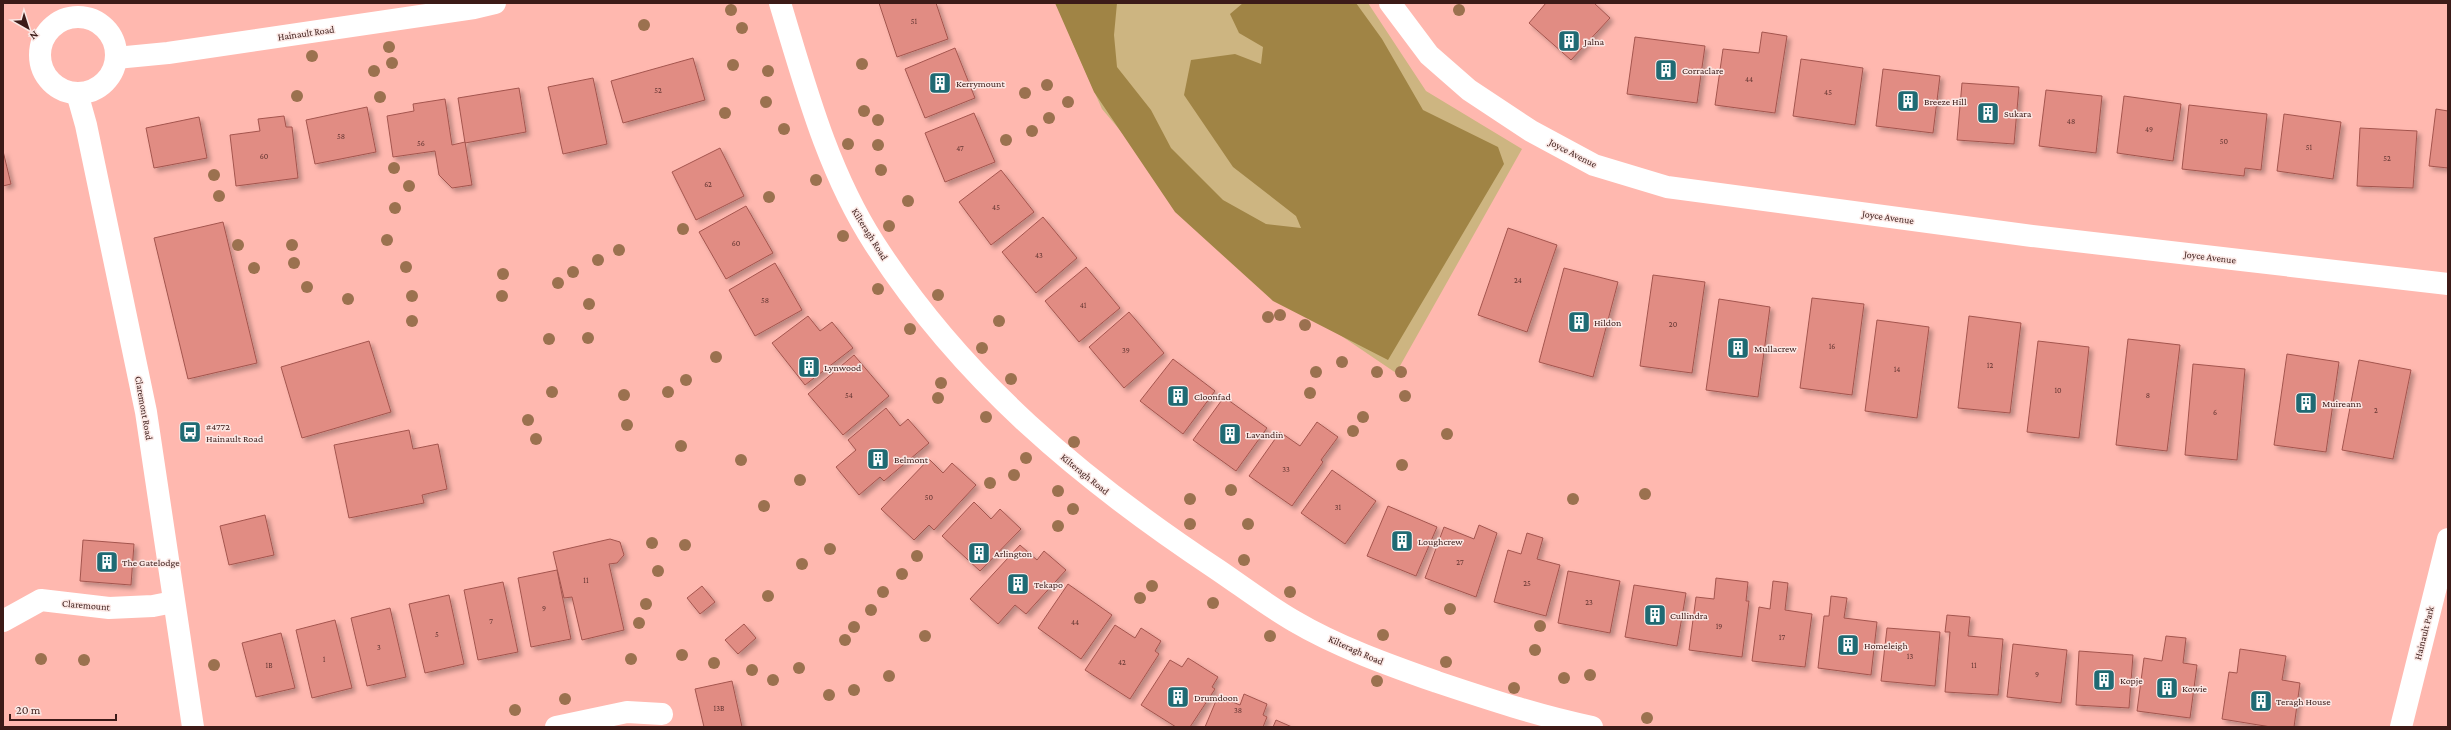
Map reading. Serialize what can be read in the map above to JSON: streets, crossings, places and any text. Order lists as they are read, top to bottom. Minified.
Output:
{"streets":{"street":["Hainault Road","Joyce Avenue","Kilteragh Road","Claremont Road","Claremount","Hainault Park"]},"crossings":[["Hainault Road","Claremont Road"],["Claremont Road","Claremount"]],"places":{"building":["Jalna","Corraclare","Kerrymount","Breeze Hill","Sukara","Hildon","Mullacrew","Lynwood","Cloonfad","Muireann","Lavandin","Belmont","Loughcrew","Arlington","The Gatelodge","Tekapo","Cullindra","Homeleigh","Kopje","Kowie","Drumdoon","Teragh House"],"bus stop":["#4772 Hainault Road"]},"house_numbers":["51","44","52","45","48","49","58","50","56","51","47","60","52","62","45","60","43","24","58","41","20","16","39","12","14","10","54","8","2","6","33","50","31","27","11","25","23","9","7","44","19","5","17","3","13","1","42","1B","11","9","13B","38"],"scale_bar":"20 m","north":"bottom right"}
